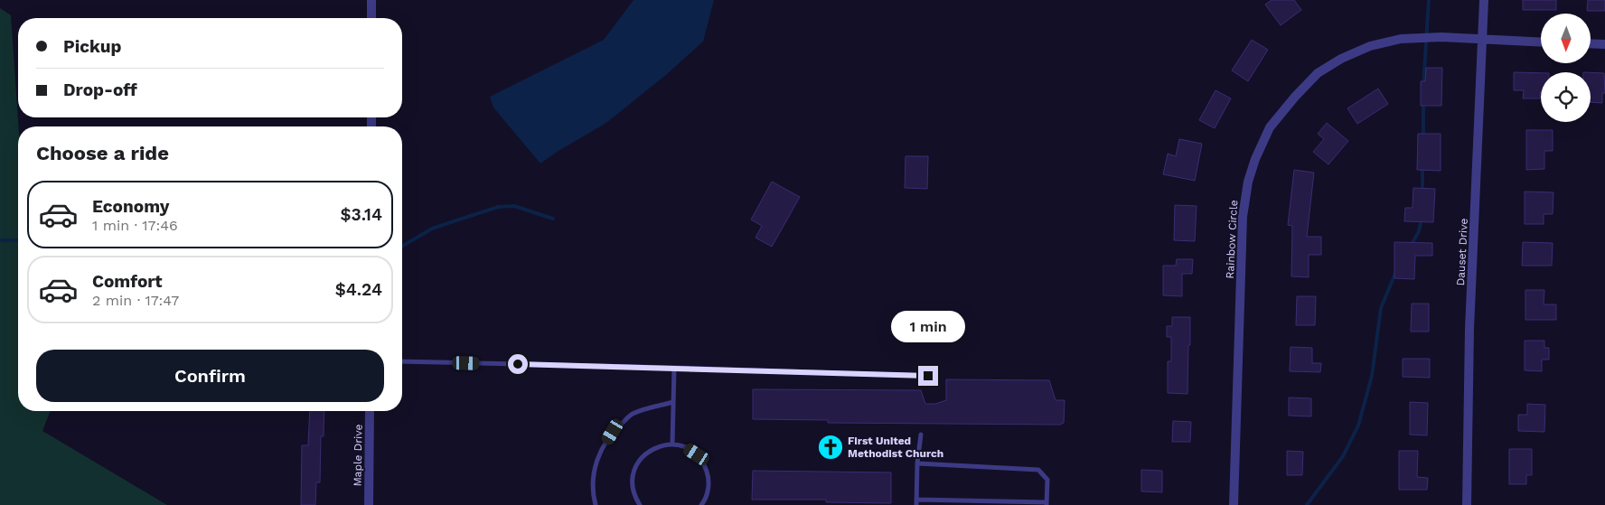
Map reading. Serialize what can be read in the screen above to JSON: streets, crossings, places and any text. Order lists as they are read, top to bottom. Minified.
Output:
{"streets":{"street":["Rainbow Circle","Dauset Drive","Maple Drive"]},"crossings":[["Rainbow Circle","Dauset Drive"]],"places":{"church":["First United Methodist Church"]},"north":"bottom","page":{"banner":["Pickup","Drop-off"],"heading":"Choose a ride","list":[{"name":"Economy","note":"1 min · 17:46","value":"$3.14"},{"name":"Comfort","note":"2 min · 17:47","value":"$4.24"}],"bubble":"1 min","buttons":"Confirm"}}
